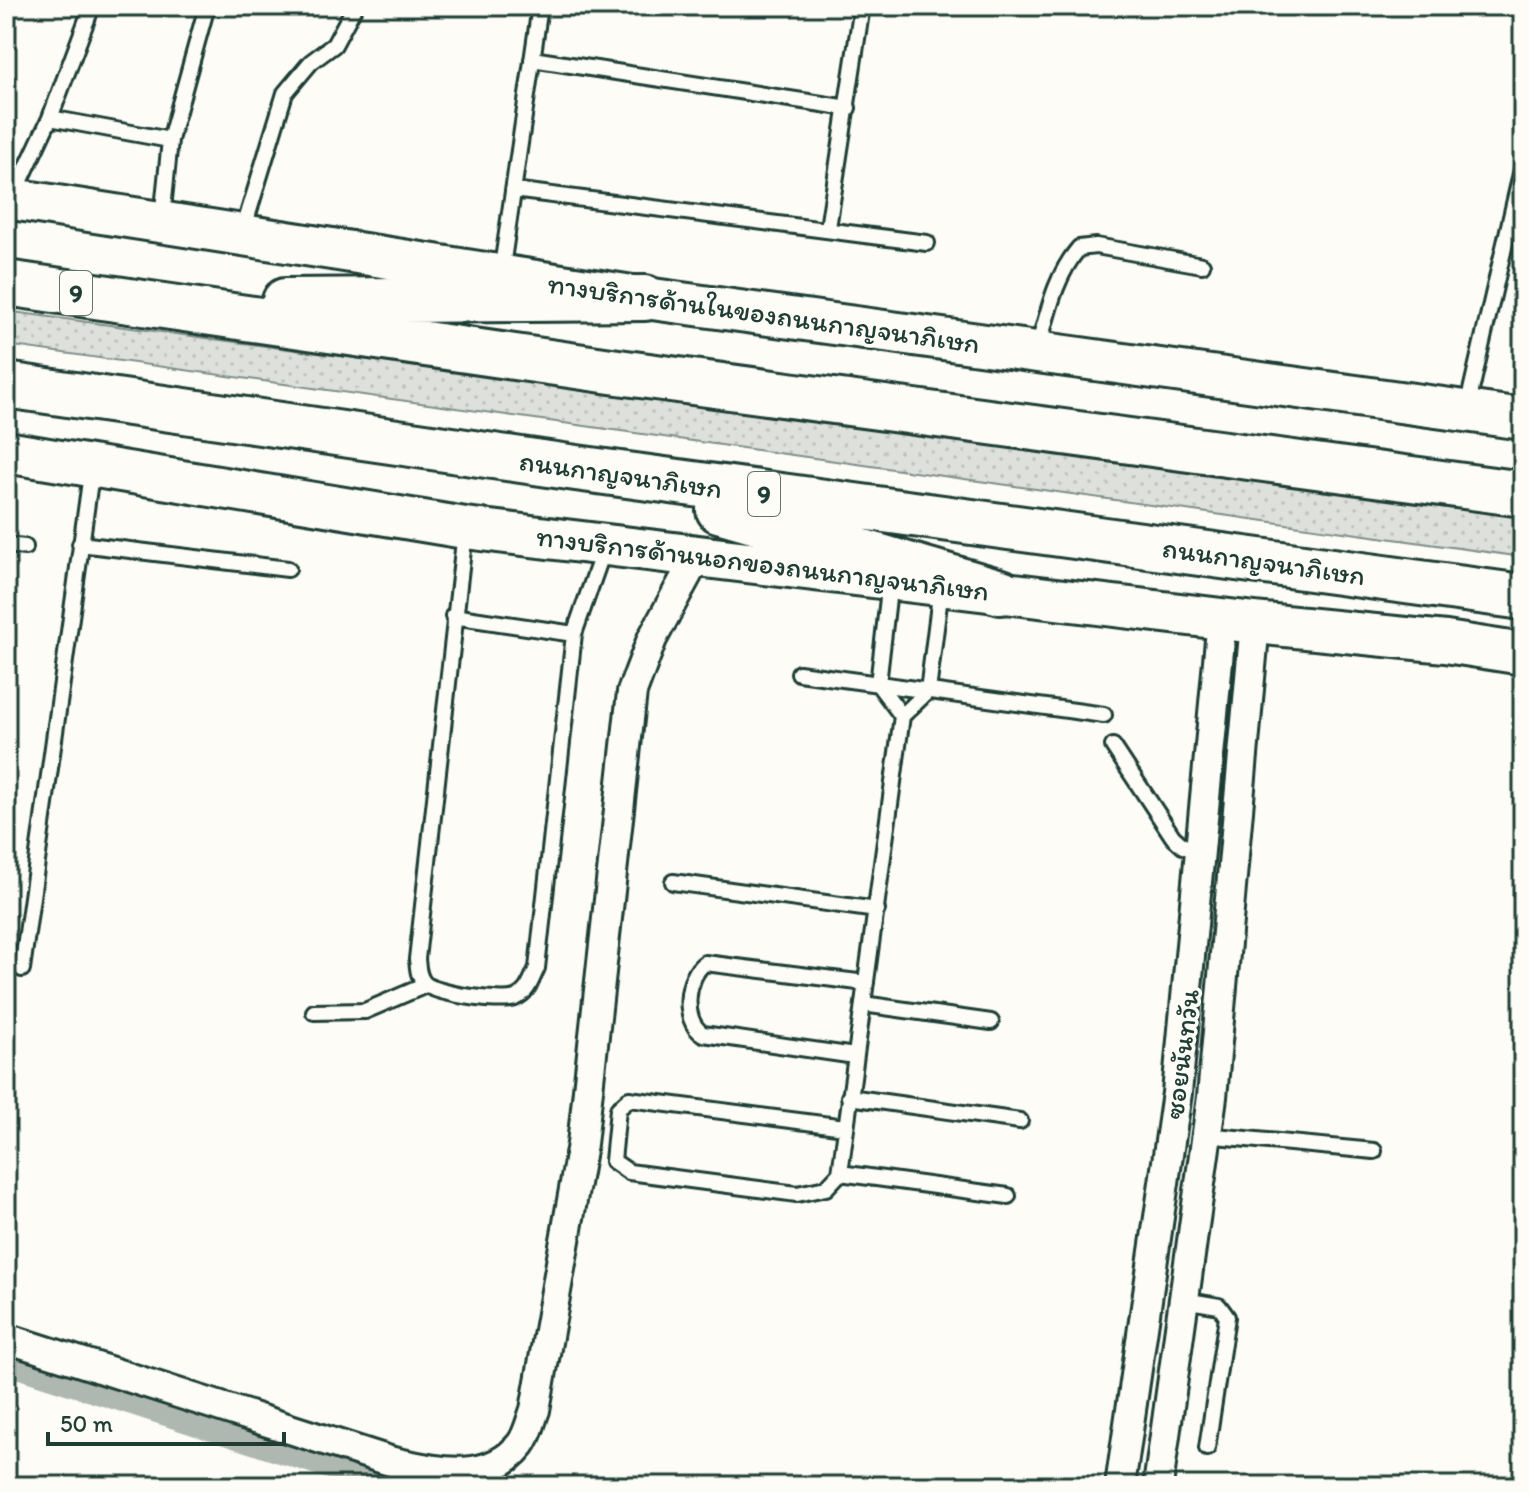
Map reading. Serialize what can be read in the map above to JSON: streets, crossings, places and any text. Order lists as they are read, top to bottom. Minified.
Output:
{"streets":{"highway":["9","ถนนกาญจนาภิเษก"],"main road":["ทางบริการด้านในของถนนกาญจนาภิเษก","ทางบริการด้านนอกของถนนกาญจนาภิเษก"],"street":["ซอยนันทวัน"]},"crossings":[["ทางบริการด้านนอกของถนนกาญจนาภิเษก","ซอยนันทวัน"]],"scale_bar":"50 m"}
